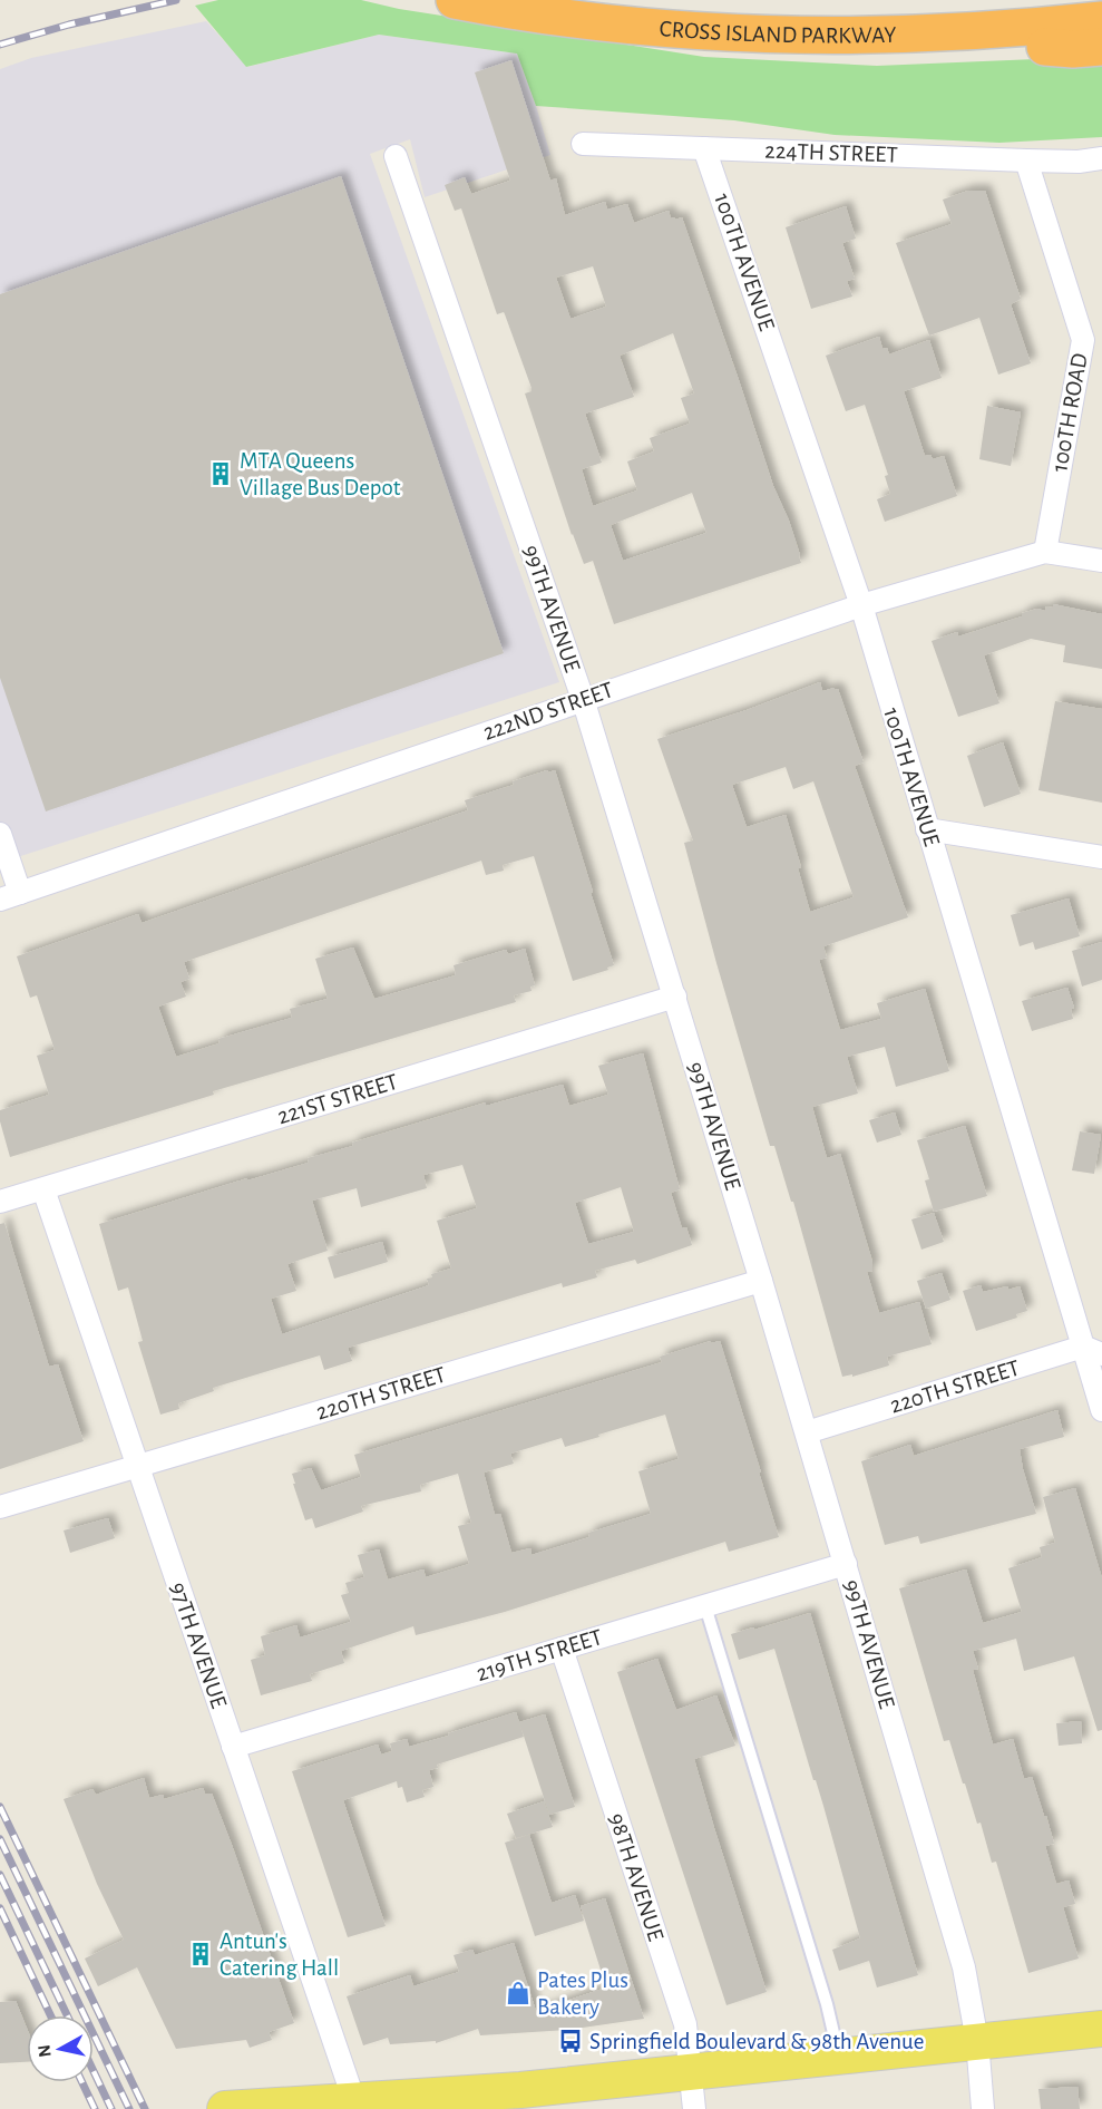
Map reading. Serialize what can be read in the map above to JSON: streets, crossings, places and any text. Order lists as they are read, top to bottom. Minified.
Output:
{"streets":{"highway":["CROSS ISLAND PARKWAY"],"street":["224TH STREET","100TH AVENUE","100TH ROAD","99TH AVENUE","222ND STREET","221ST STREET","220TH STREET","97TH AVENUE","219TH STREET","98TH AVENUE"]},"crossings":[["224TH STREET","100TH AVENUE"],["224TH STREET","100TH ROAD"],["100TH AVENUE","222ND STREET"],["100TH AVENUE","220TH STREET"],["100TH ROAD","222ND STREET"],["99TH AVENUE","222ND STREET"],["99TH AVENUE","221ST STREET"],["99TH AVENUE","220TH STREET"],["99TH AVENUE","219TH STREET"],["221ST STREET","97TH AVENUE"],["220TH STREET","97TH AVENUE"],["97TH AVENUE","219TH STREET"],["219TH STREET","98TH AVENUE"]],"places":{"building":["MTA Queens Village Bus Depot","Antun's Catering Hall"],"shop":["Pates Plus Bakery"],"bus stop":["Springfield Boulevard & 98th Avenue"]},"north":"left"}
